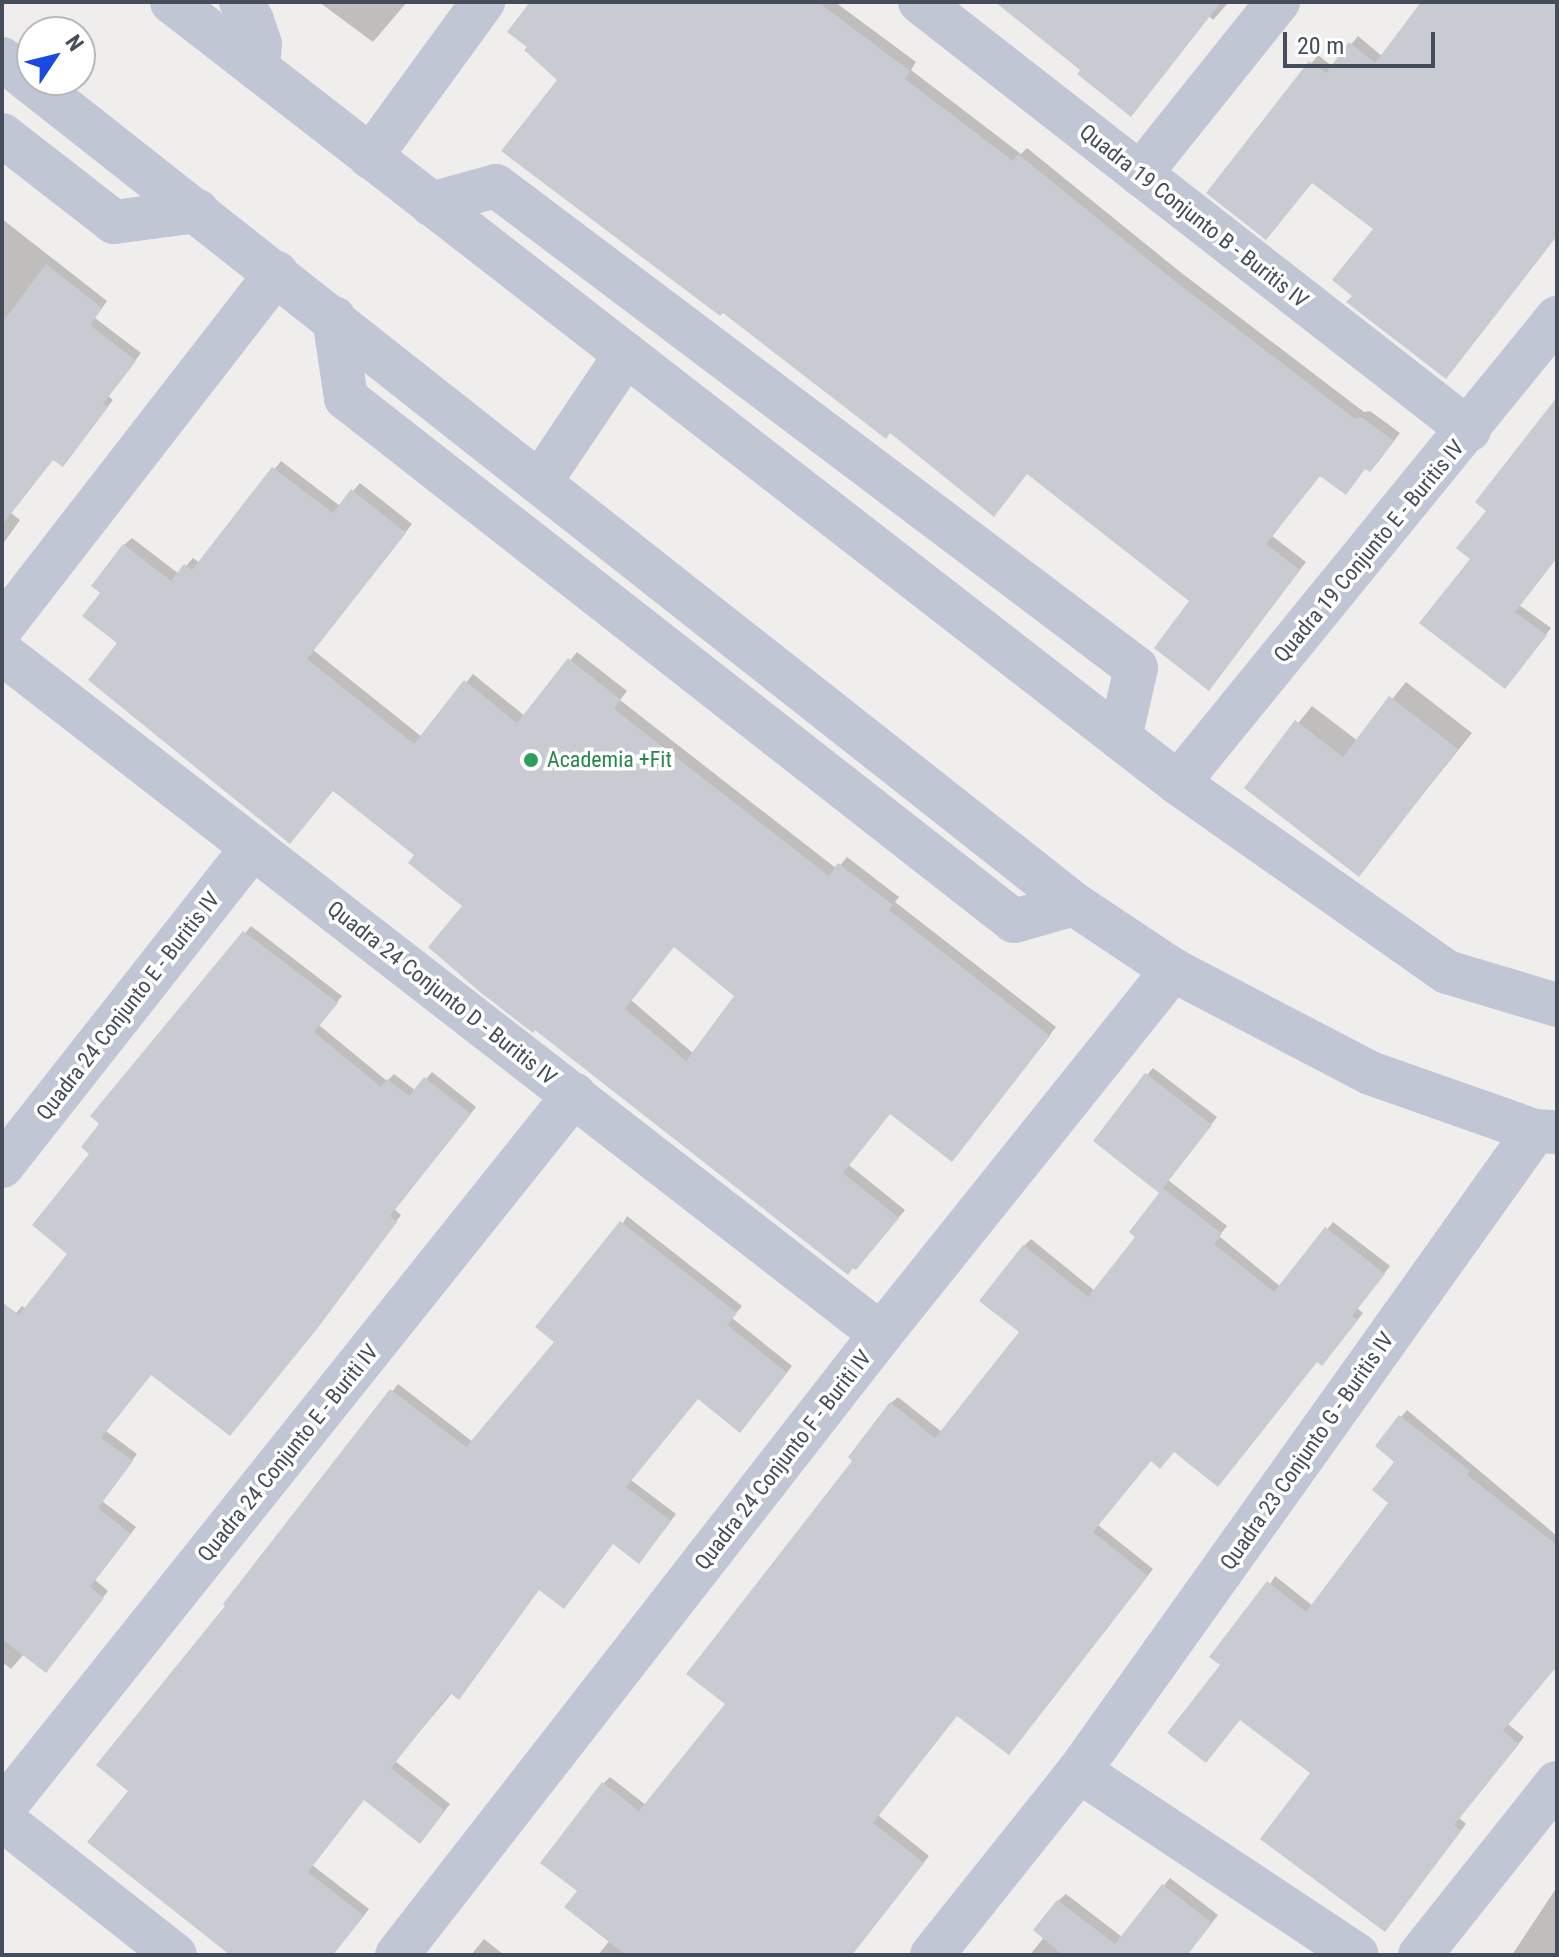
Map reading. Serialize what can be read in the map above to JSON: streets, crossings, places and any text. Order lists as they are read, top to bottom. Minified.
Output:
{"streets":{"street":["Quadra 19 Conjunto B - Buritis IV","Quadra 19 Conjunto E - Buritis IV","Quadra 24 Conjunto D - Buritis IV","Quadra 24 Conjunto E - Buritis IV","Quadra 23 Conjunto G - Buritis IV","Quadra 24 Conjunto E - Buriti IV","Quadra 24 Conjunto F - Buriti IV"]},"crossings":[["Quadra 19 Conjunto B - Buritis IV","Quadra 19 Conjunto E - Buritis IV"],["Quadra 24 Conjunto D - Buritis IV","Quadra 24 Conjunto E - Buritis IV"],["Quadra 24 Conjunto D - Buritis IV","Quadra 24 Conjunto E - Buriti IV"],["Quadra 24 Conjunto D - Buritis IV","Quadra 24 Conjunto F - Buriti IV"]],"places":["Academia +Fit"],"scale_bar":"20 m","north":"top right"}
